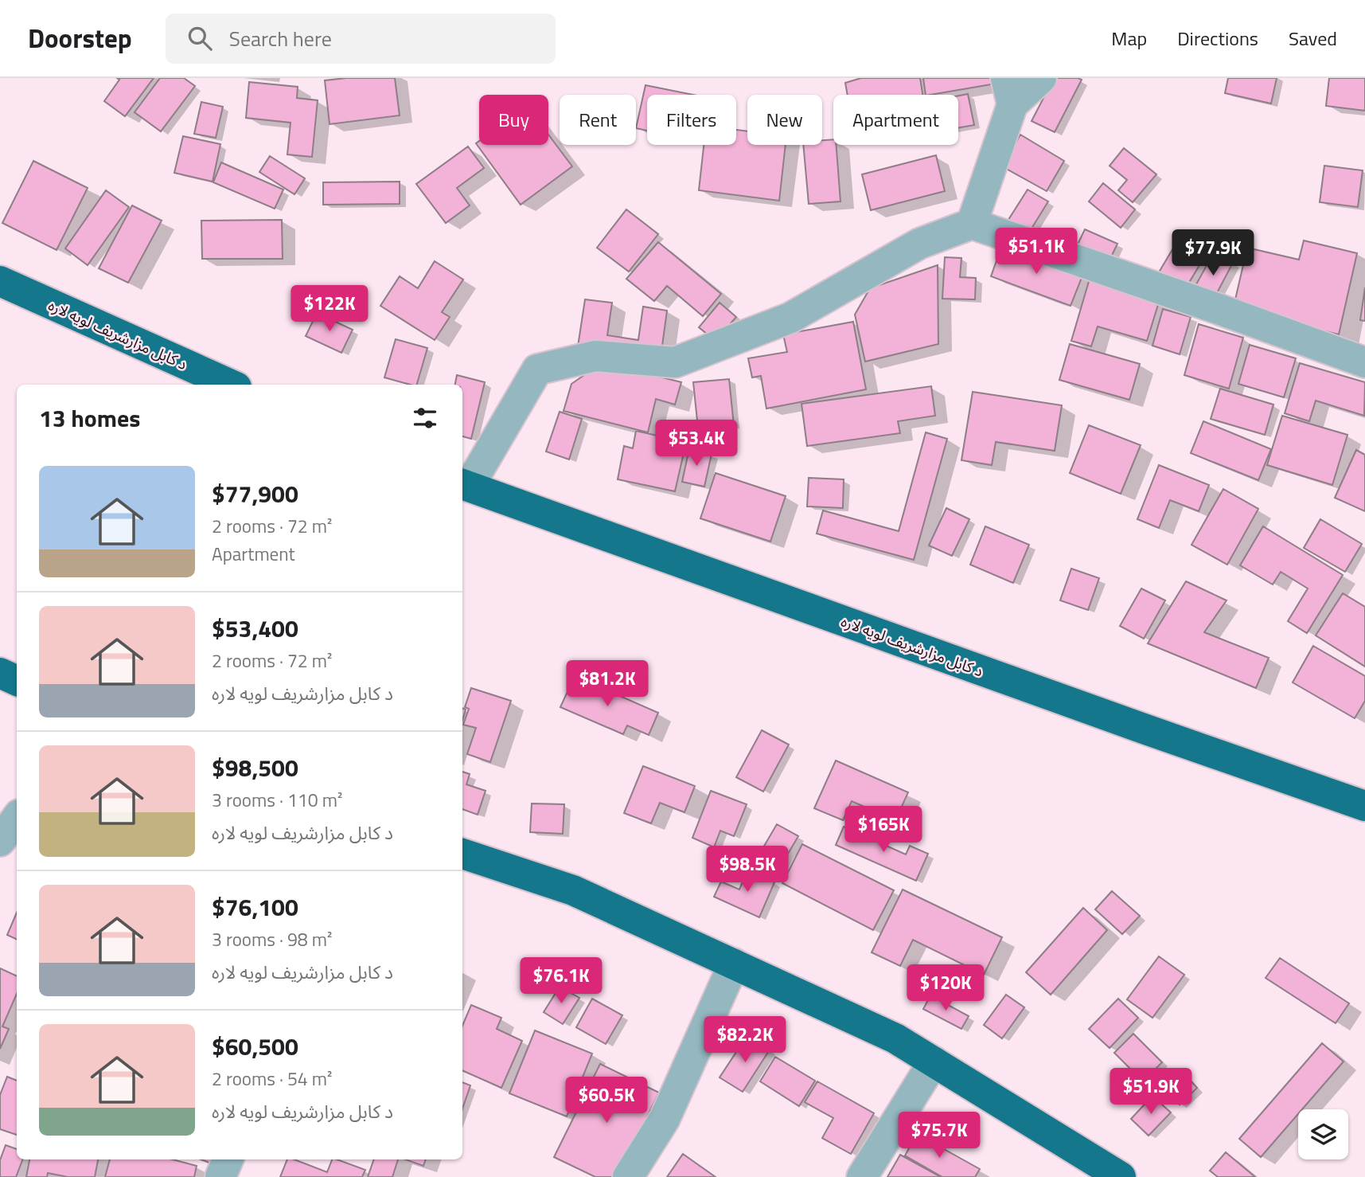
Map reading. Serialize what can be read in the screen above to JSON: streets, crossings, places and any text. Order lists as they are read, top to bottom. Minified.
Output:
{"streets":{"highway":["د کابل مزارشریف لویه لاره"]},"page":{"header":"Doorstep","search":"Search here","nav":["Map","Directions","Saved"],"chip":["Buy","Rent","Filters","New","Apartment"],"price":["$51.1K","$77.9K","$122K","$53.4K","$81.2K","$165K","$98.5K","$76.1K","$120K","$82.2K","$51.9K","$60.5K","$75.7K"],"heading":"13 homes","list":[{"name":"$77,900","note":"2 rooms · 72 m² · Apartment"},{"name":"$53,400","note":"2 rooms · 72 m² · د کابل مزارشریف لویه لاره"},{"name":"$98,500","note":"3 rooms · 110 m² · د کابل مزارشریف لویه لاره"},{"name":"$76,100","note":"3 rooms · 98 m² · د کابل مزارشریف لویه لاره"},{"name":"$60,500","note":"2 rooms · 54 m² · د کابل مزارشریف لویه لاره"}]}}
